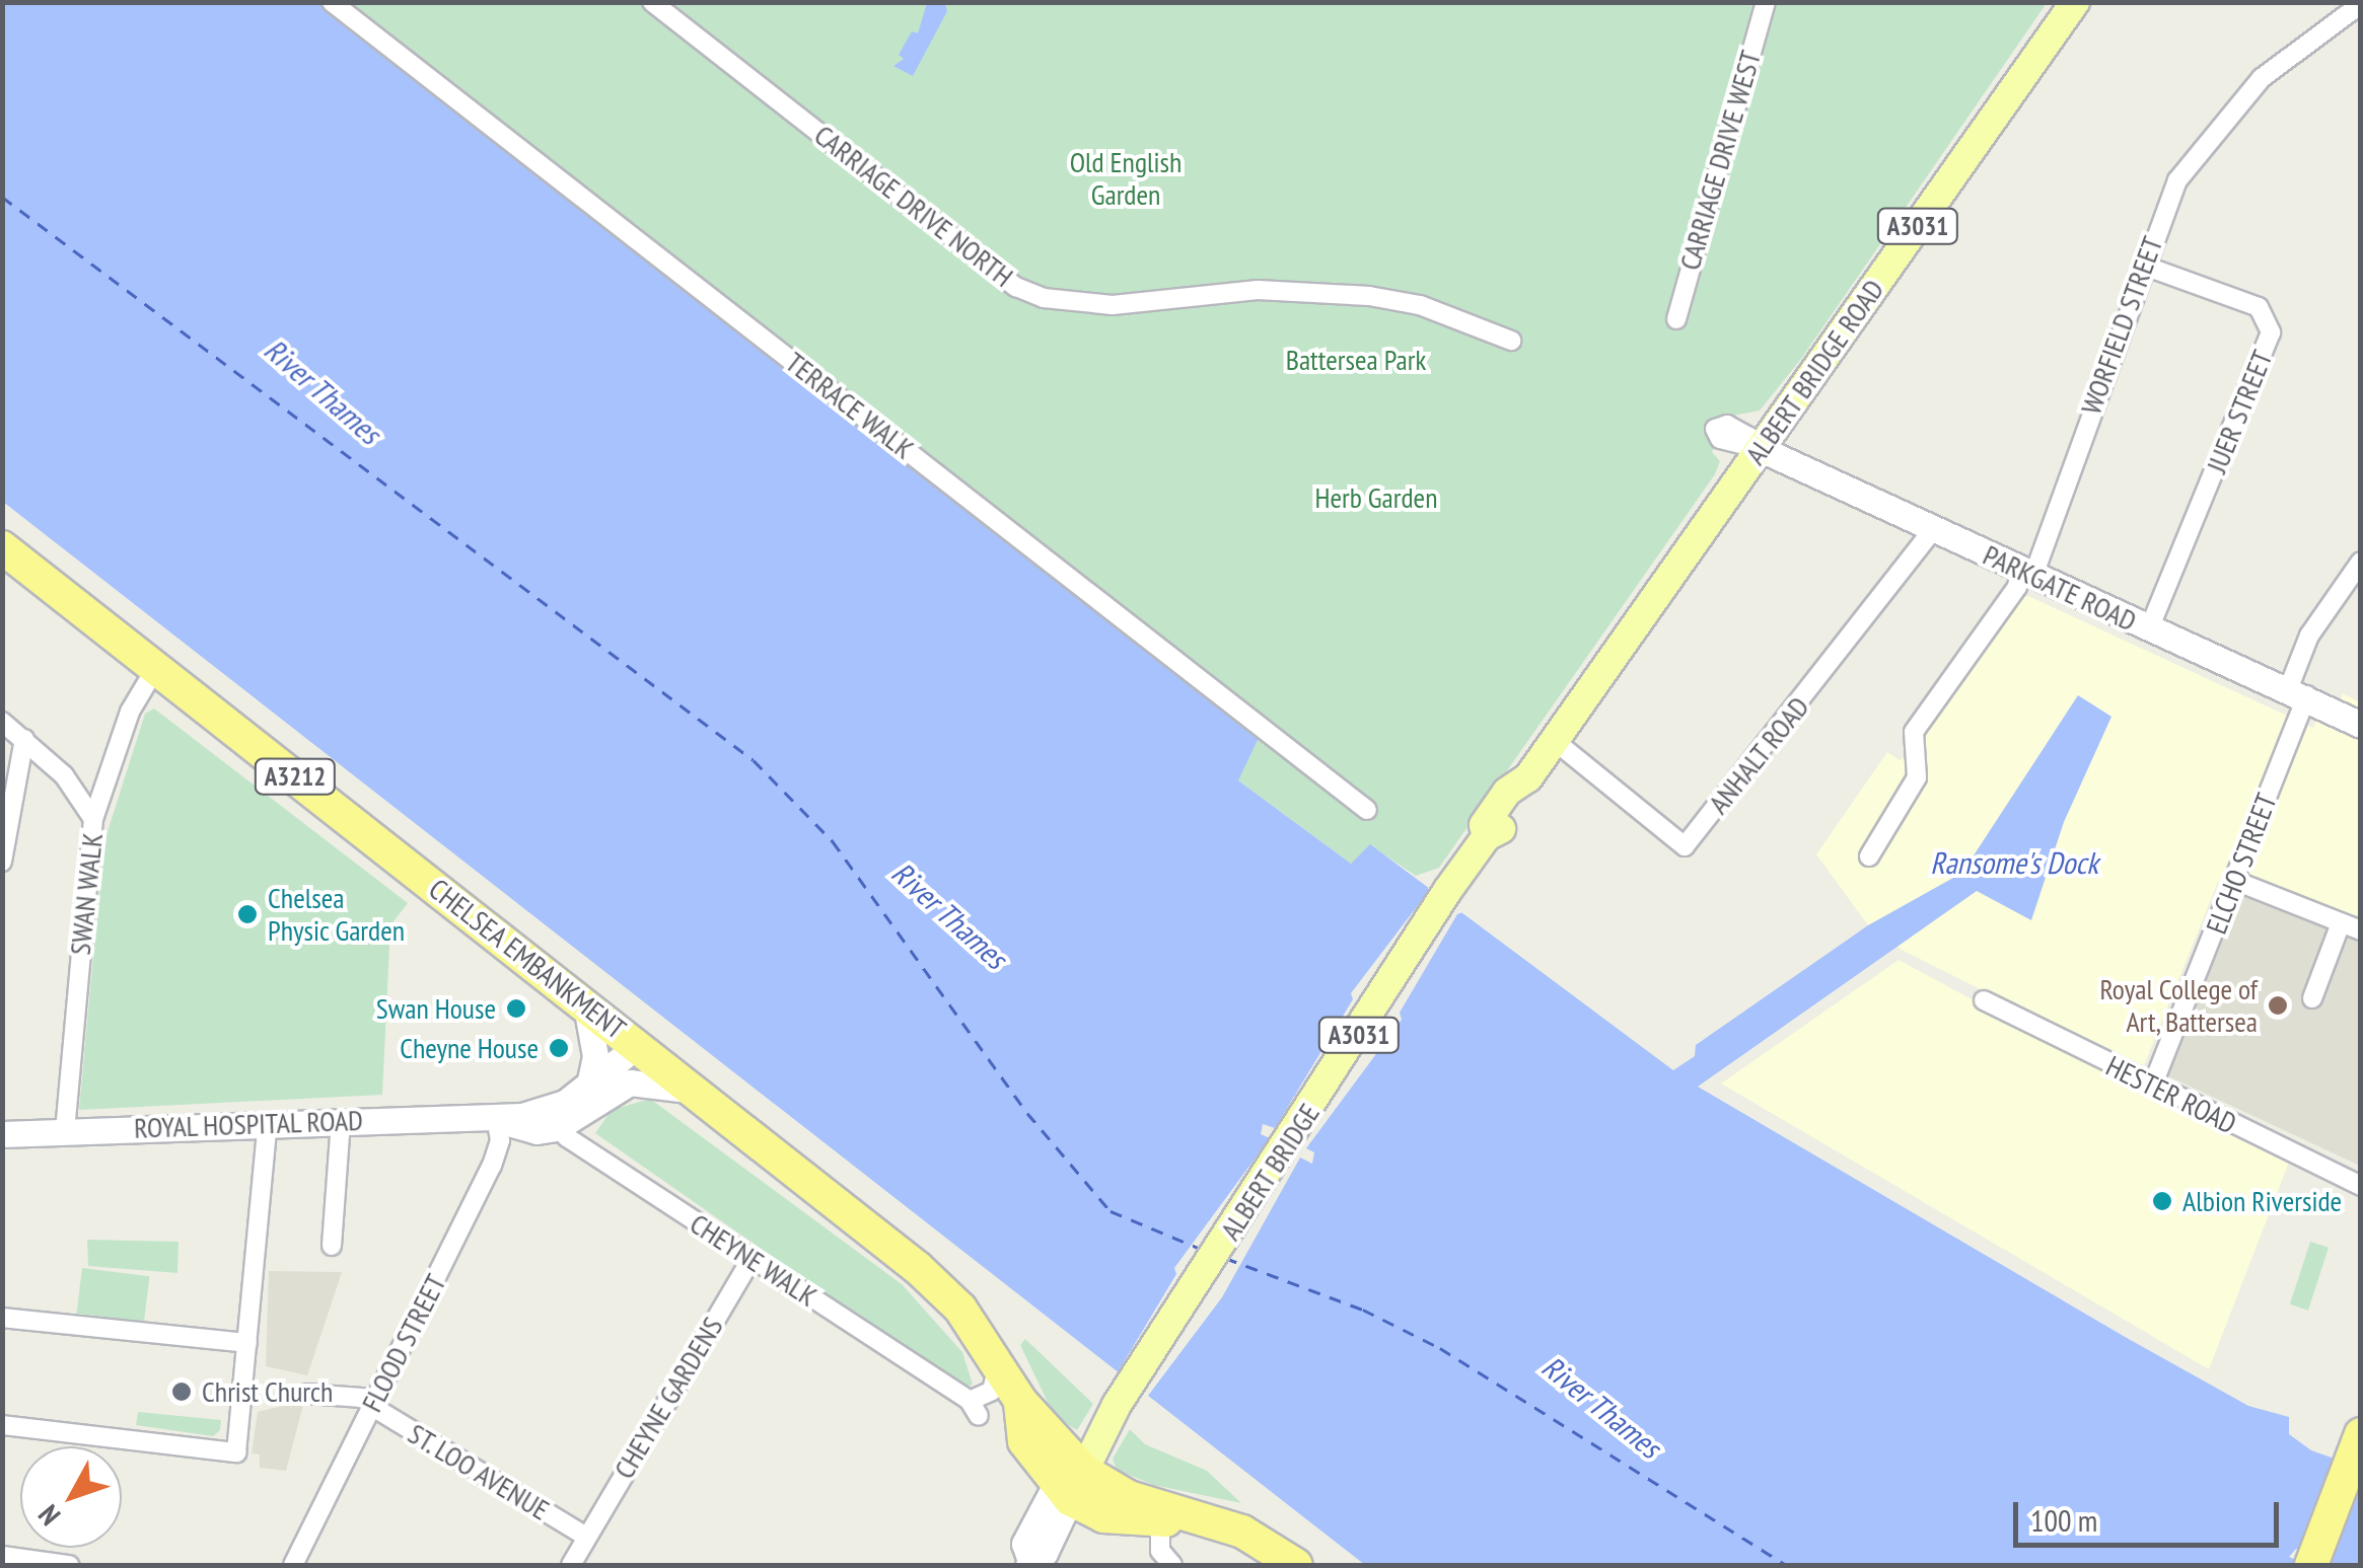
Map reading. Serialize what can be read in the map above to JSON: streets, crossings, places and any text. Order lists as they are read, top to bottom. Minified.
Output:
{"streets":{"highway":["A3212","CHELSEA EMBANKMENT"],"main road":["A3031","ALBERT BRIDGE ROAD","PARKGATE ROAD","ROYAL HOSPITAL ROAD","ALBERT BRIDGE"],"street":["CARRIAGE DRIVE WEST","CARRIAGE DRIVE NORTH","WORFIELD STREET","TERRACE WALK","JUER STREET","ANHALT ROAD","ELCHO STREET","SWAN WALK","HESTER ROAD","CHEYNE WALK","FLOOD STREET","CHEYNE GARDENS","ST. LOO AVENUE"]},"crossings":[["WORFIELD STREET","JUER STREET"],["WORFIELD STREET","PARKGATE ROAD"],["ALBERT BRIDGE ROAD","PARKGATE ROAD"],["ALBERT BRIDGE ROAD","ANHALT ROAD"],["ALBERT BRIDGE ROAD","ALBERT BRIDGE"],["JUER STREET","PARKGATE ROAD"],["PARKGATE ROAD","ANHALT ROAD"],["PARKGATE ROAD","ELCHO STREET"],["ANHALT ROAD","ALBERT BRIDGE"],["ELCHO STREET","HESTER ROAD"],["SWAN WALK","CHELSEA EMBANKMENT"],["SWAN WALK","ROYAL HOSPITAL ROAD"],["CHELSEA EMBANKMENT","ROYAL HOSPITAL ROAD"],["CHELSEA EMBANKMENT","ALBERT BRIDGE"],["CHELSEA EMBANKMENT","CHEYNE WALK"],["ROYAL HOSPITAL ROAD","CHEYNE WALK"],["ROYAL HOSPITAL ROAD","FLOOD STREET"],["CHEYNE WALK","CHEYNE GARDENS"],["FLOOD STREET","ST. LOO AVENUE"],["CHEYNE GARDENS","ST. LOO AVENUE"]],"water":["River Thames","Ransome's Dock"],"parks":["Old English Garden","Battersea Park","Herb Garden"],"places":["Chelsea Physic Garden","Royal College of Art, Battersea","Swan House","Cheyne House","Albion Riverside","Christ Church"],"scale_bar":"100 m","north":"bottom left"}
